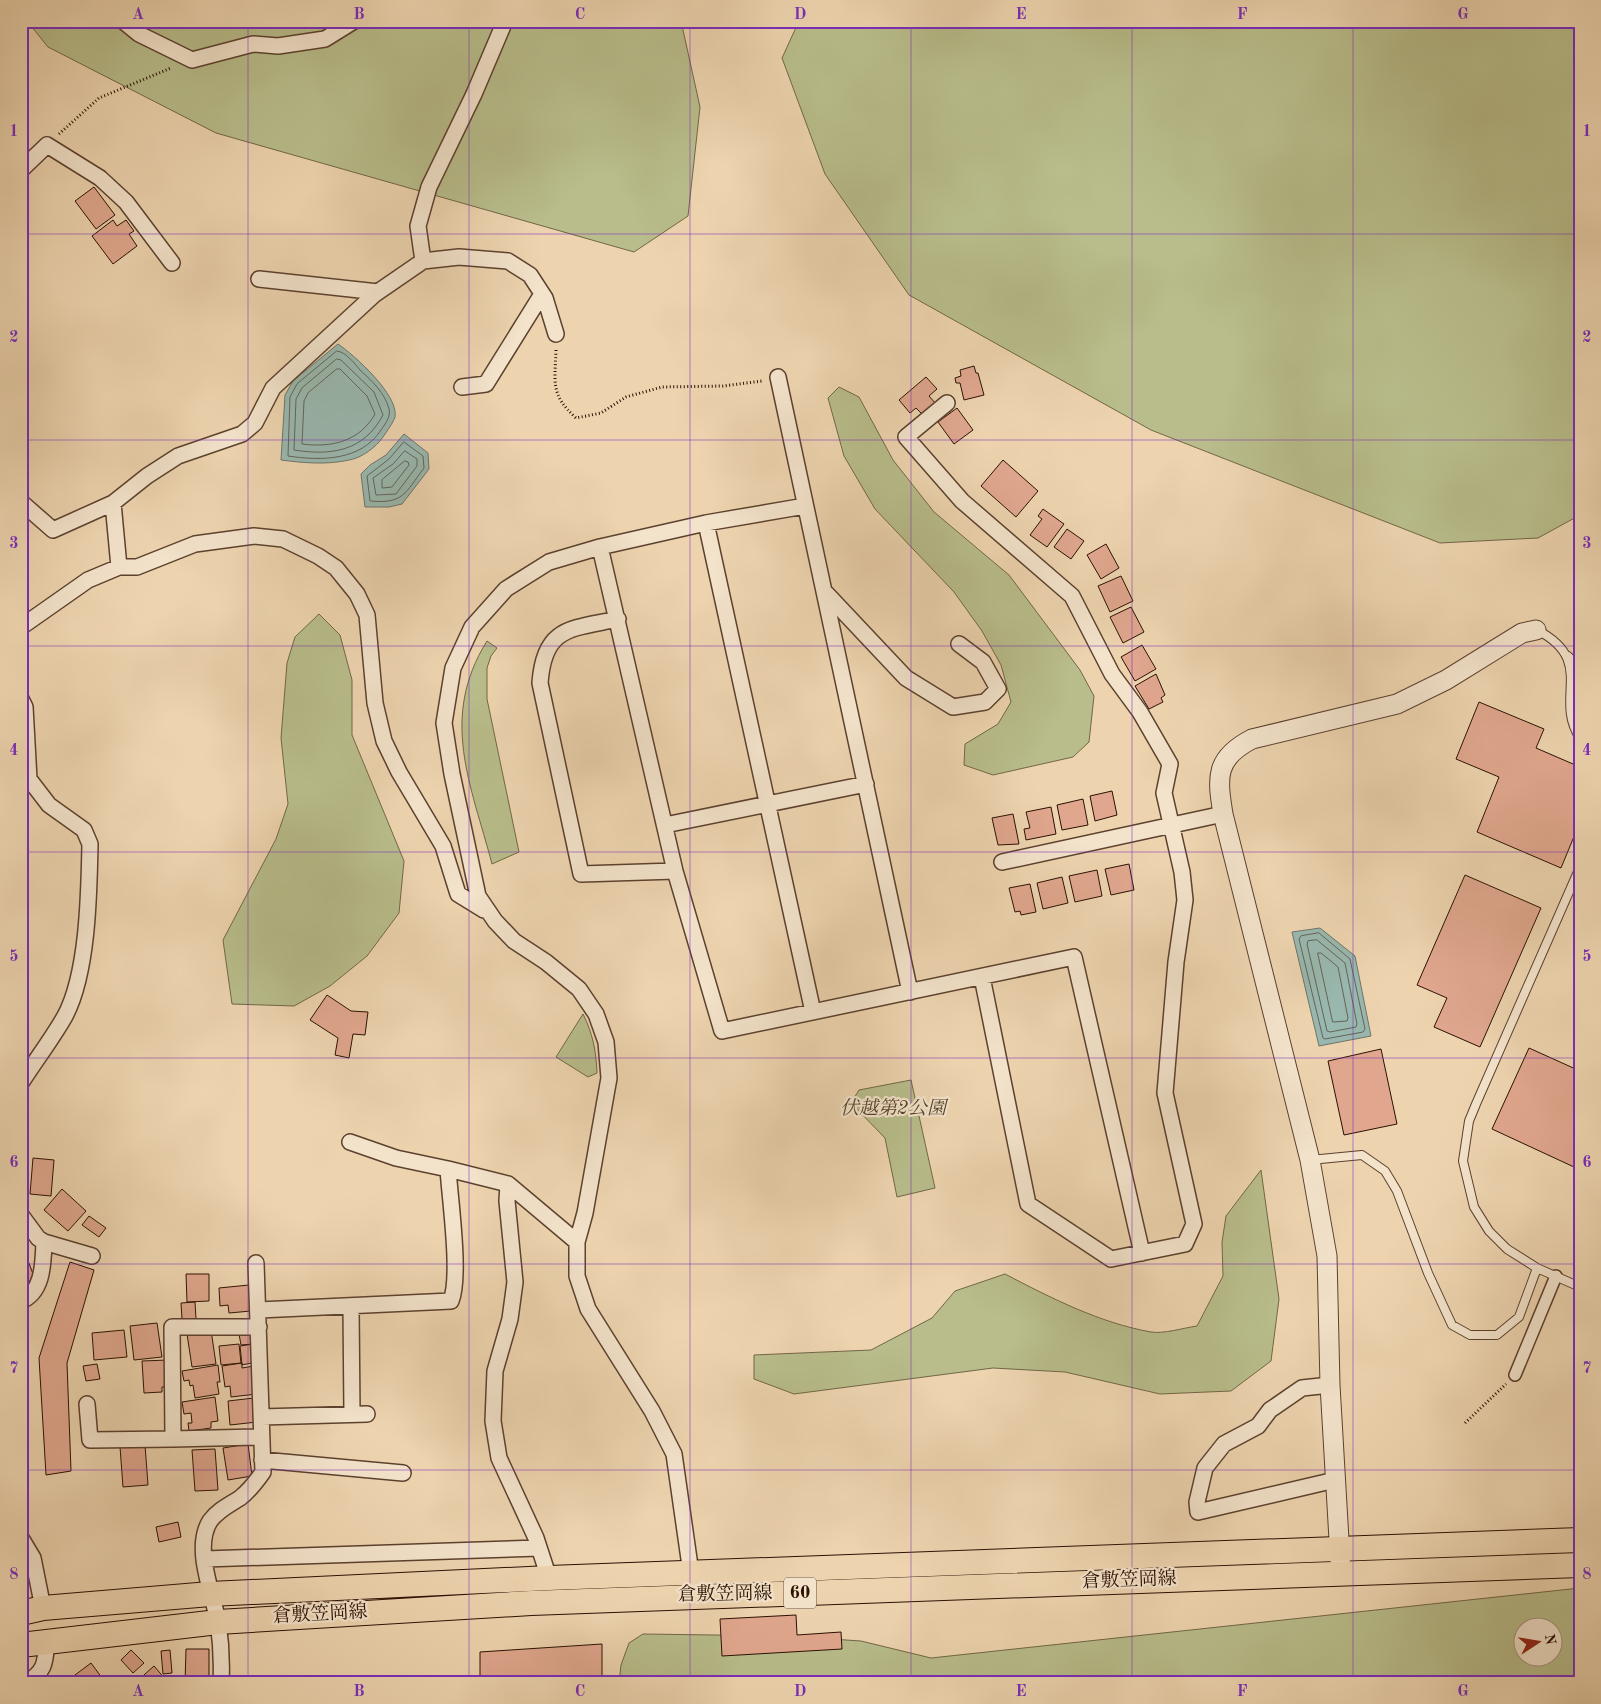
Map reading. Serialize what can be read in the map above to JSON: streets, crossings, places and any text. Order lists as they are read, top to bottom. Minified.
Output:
{"streets":{"main road":["倉敷笠岡線","60"]},"parks":["伏越第2公園"],"north":"right","grid":{"columns":["A","B","C","D","E","F","G"],"rows":["1","2","3","4","5","6","7","8"]}}
